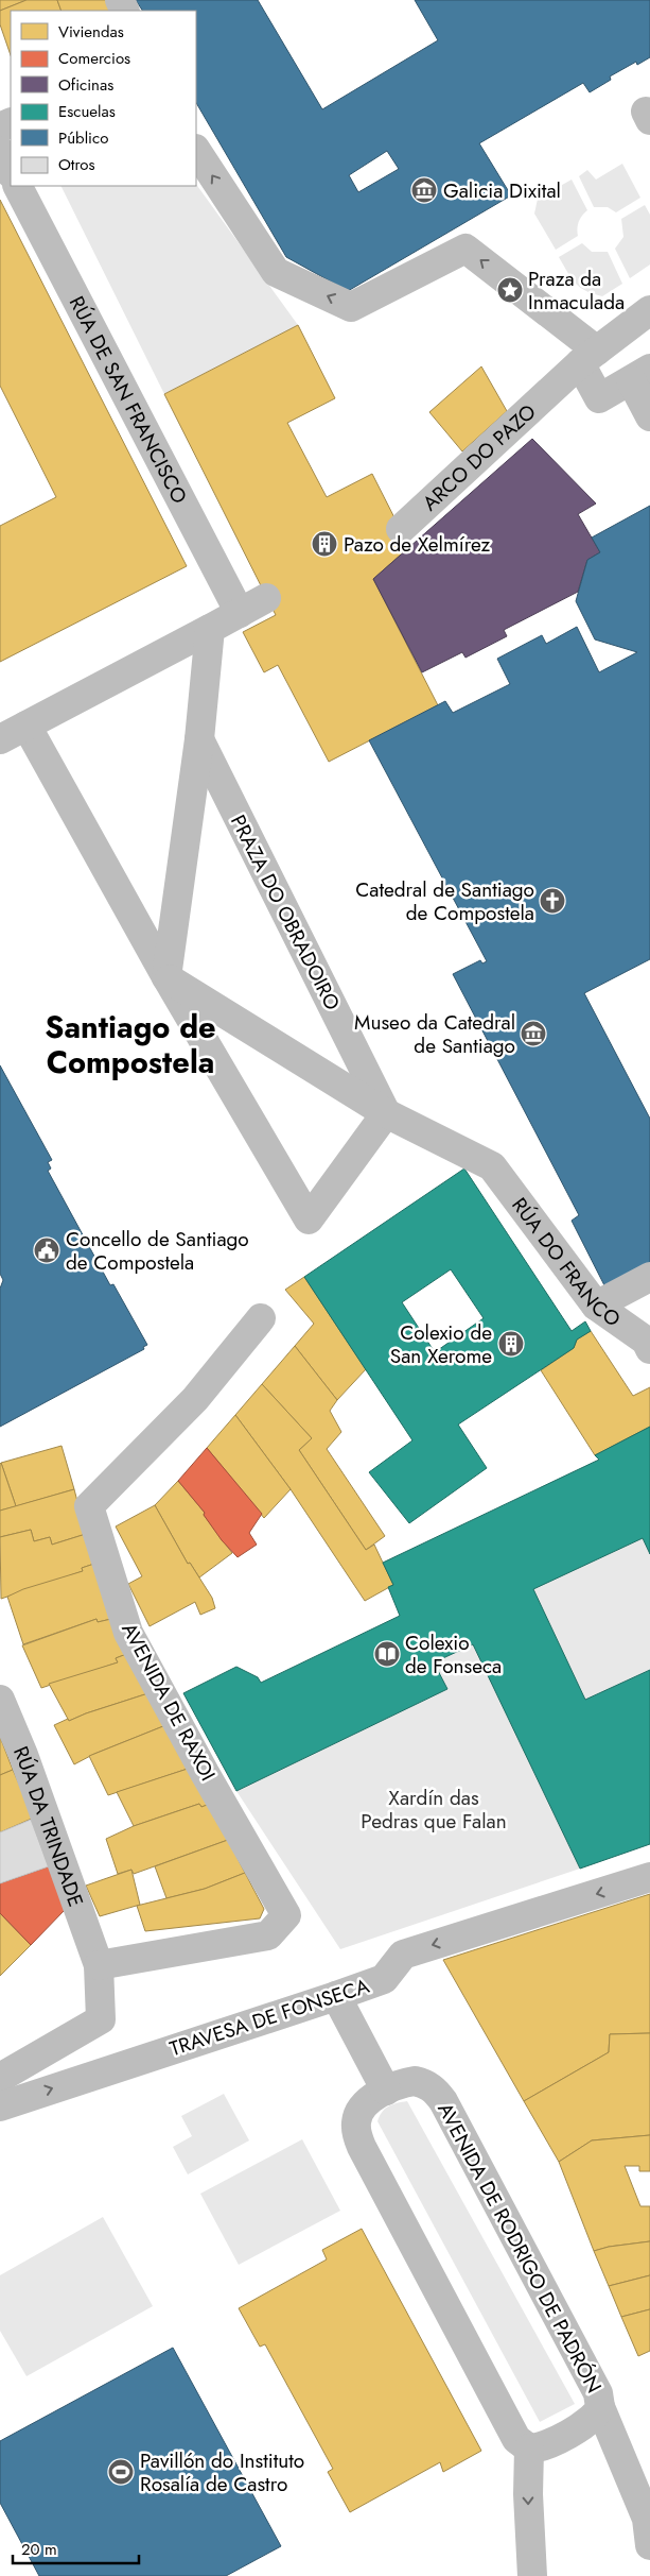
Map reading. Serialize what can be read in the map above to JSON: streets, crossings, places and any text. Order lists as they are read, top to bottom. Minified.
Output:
{"streets":{"street":["RÚA DE SAN FRANCISCO","ARCO DO PAZO","PRAZA DO OBRADOIRO","RÚA DO FRANCO","AVENIDA DE RAXOI","RÚA DA TRINDADE","TRAVESA DE FONSECA","AVENIDA DE RODRIGO DE PADRÓN"]},"crossings":[["PRAZA DO OBRADOIRO","RÚA DO FRANCO"],["AVENIDA DE RAXOI","RÚA DA TRINDADE"]],"districts":["Santiago de Compostela"],"parks":["Xardín das Pedras que Falan"],"places":{"museum":["Galicia Dixital","Museo da Catedral de Santiago"],"place":["Praza da Inmaculada"],"building":["Pazo de Xelmírez","Colexio de San Xerome"],"church":["Catedral de Santiago de Compostela"],"public building":["Concello de Santiago de Compostela"],"library":["Colexio de Fonseca"],"sports":["Pavillón do Instituto Rosalía de Castro"]},"legend":["Viviendas","Comercios","Oficinas","Escuelas","Público","Otros"],"scale_bar":"20 m"}
